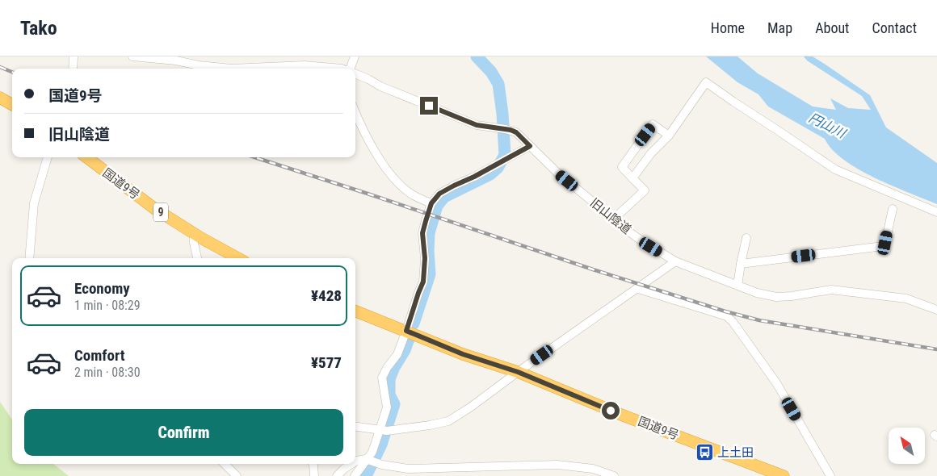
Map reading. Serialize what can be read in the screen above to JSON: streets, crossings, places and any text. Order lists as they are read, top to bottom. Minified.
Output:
{"streets":{"highway":["国道9号","9"],"street":["旧山陰道"]},"water":["円山川"],"places":{"bus stop":["上土田"]},"north":"top left","page":{"header":"Tako","nav":["Home","Map","About","Contact"],"banner":["国道9号","旧山陰道"],"list":[{"name":"Economy","note":"1 min · 08:29","value":"¥428"},{"name":"Comfort","note":"2 min · 08:30","value":"¥577"}],"buttons":"Confirm"}}
